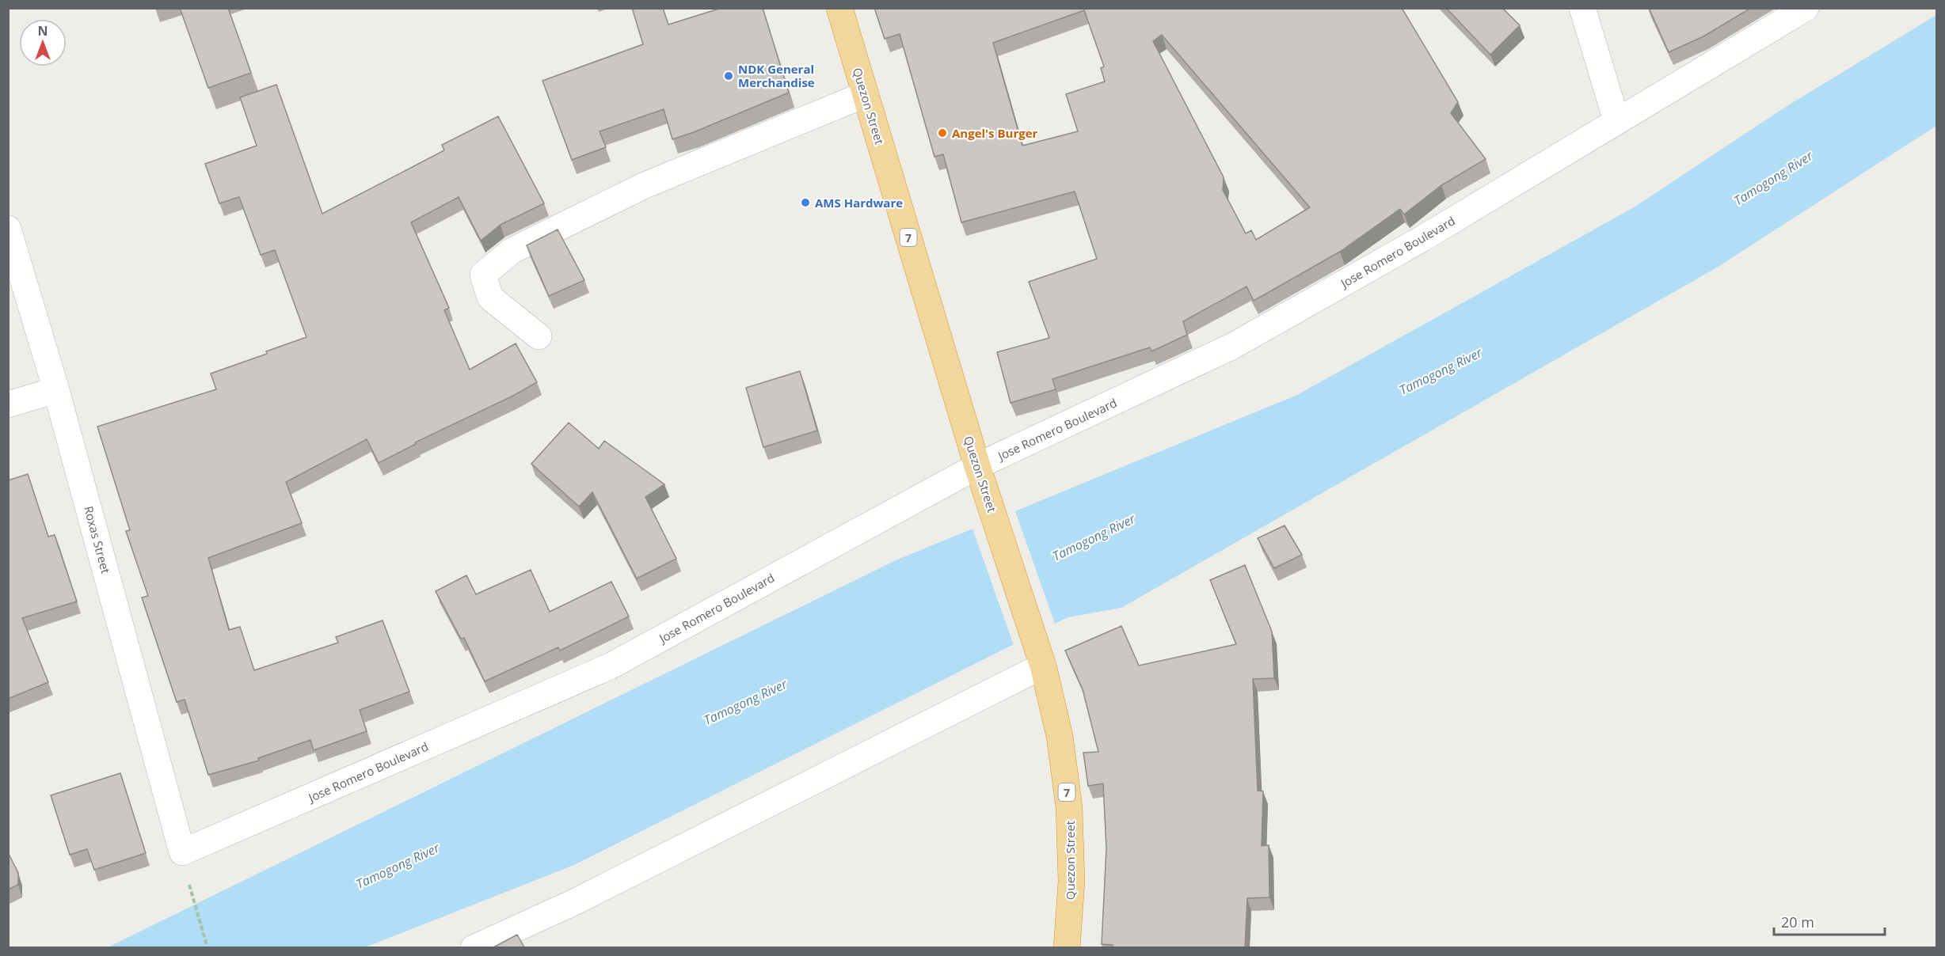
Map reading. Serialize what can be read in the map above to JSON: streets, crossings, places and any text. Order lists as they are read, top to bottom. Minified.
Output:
{"streets":{"highway":["Quezon Street","7"],"street":["Jose Romero Boulevard","Roxas Street"]},"crossings":[["Quezon Street","Jose Romero Boulevard"],["Jose Romero Boulevard","Roxas Street"]],"water":["Tamogong River"],"places":["NDK General Merchandise","Angel's Burger","AMS Hardware"],"scale_bar":"20 m","north":"top"}
